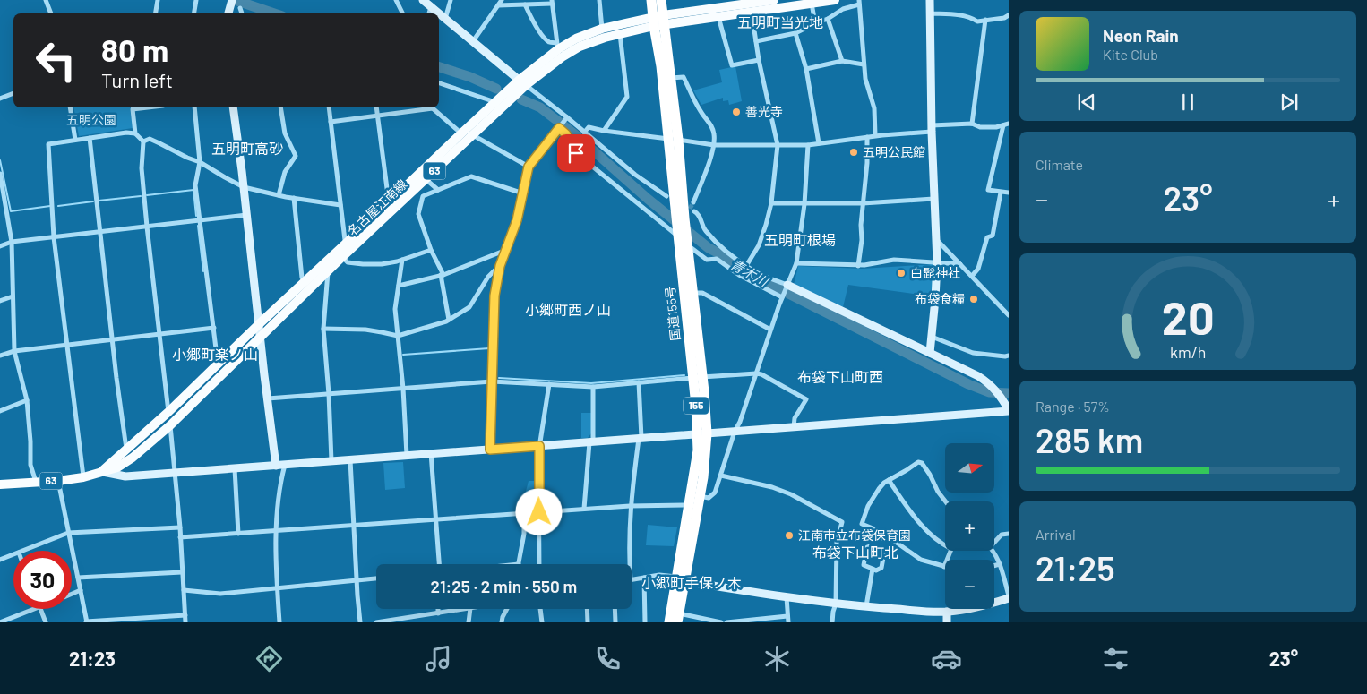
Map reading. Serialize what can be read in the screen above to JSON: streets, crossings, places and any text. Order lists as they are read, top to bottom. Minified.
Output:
{"streets":{"highway":["国道155号","155"],"main road":["63","名古屋江南線"]},"crossings":[["名古屋江南線","国道155号"]],"districts":["五明町当光地","五明町高砂","五明町根場","小郷町西ノ山","小郷町楽ノ山","布袋下山町西","布袋下山町北","小郷町手保ノ木"],"water":["青木川"],"parks":["五明公園"],"places":["善光寺","五明公民館","白髭神社","布袋食糧","江南市立布袋保育園"],"north":"right","page":{"turn":["80 m","Turn left"],"song":["Neon Rain","Kite Club"],"tile":["Climate",["Range · 57%","285 km"],["Arrival","21:25"]],"heat":["−","23°","+"],"map_buttons":["+","−"],"limit":"30","trip":"21:25 · 2 min · 550 m","tabs":["21:23","23°"],"gauge":["20","km/h"]}}
